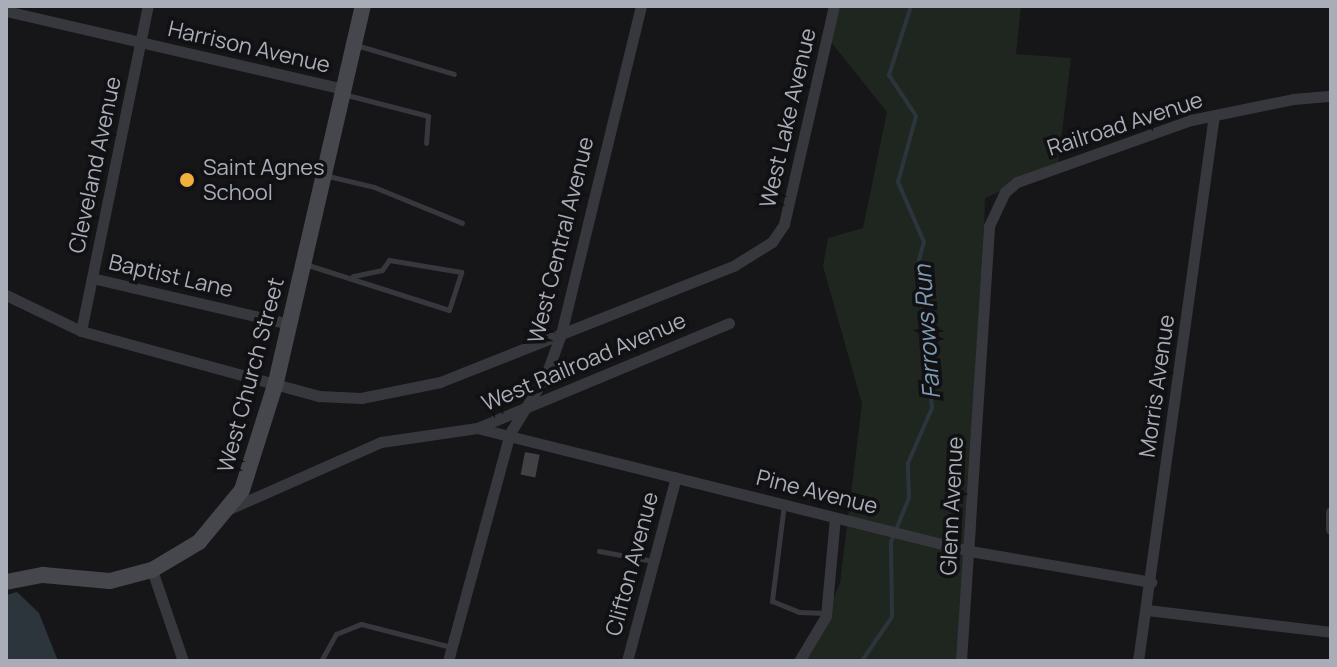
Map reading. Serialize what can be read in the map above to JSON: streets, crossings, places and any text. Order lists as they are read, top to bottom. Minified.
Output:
{"streets":{"main road":["West Church Street"],"street":["Harrison Avenue","West Lake Avenue","Railroad Avenue","Cleveland Avenue","West Central Avenue","Baptist Lane","West Railroad Avenue","Morris Avenue","Pine Avenue","Glenn Avenue","Clifton Avenue"]},"crossings":[["Harrison Avenue","Cleveland Avenue"],["Harrison Avenue","West Church Street"],["West Lake Avenue","West Central Avenue"],["Railroad Avenue","Morris Avenue"],["Railroad Avenue","Glenn Avenue"],["Cleveland Avenue","Baptist Lane"],["West Central Avenue","West Railroad Avenue"],["West Central Avenue","Pine Avenue"],["Baptist Lane","West Church Street"],["West Railroad Avenue","West Church Street"],["West Railroad Avenue","Pine Avenue"],["Morris Avenue","Pine Avenue"],["Pine Avenue","Glenn Avenue"],["Pine Avenue","Clifton Avenue"]],"water":["Farrows Run"],"places":["Saint Agnes School"]}
